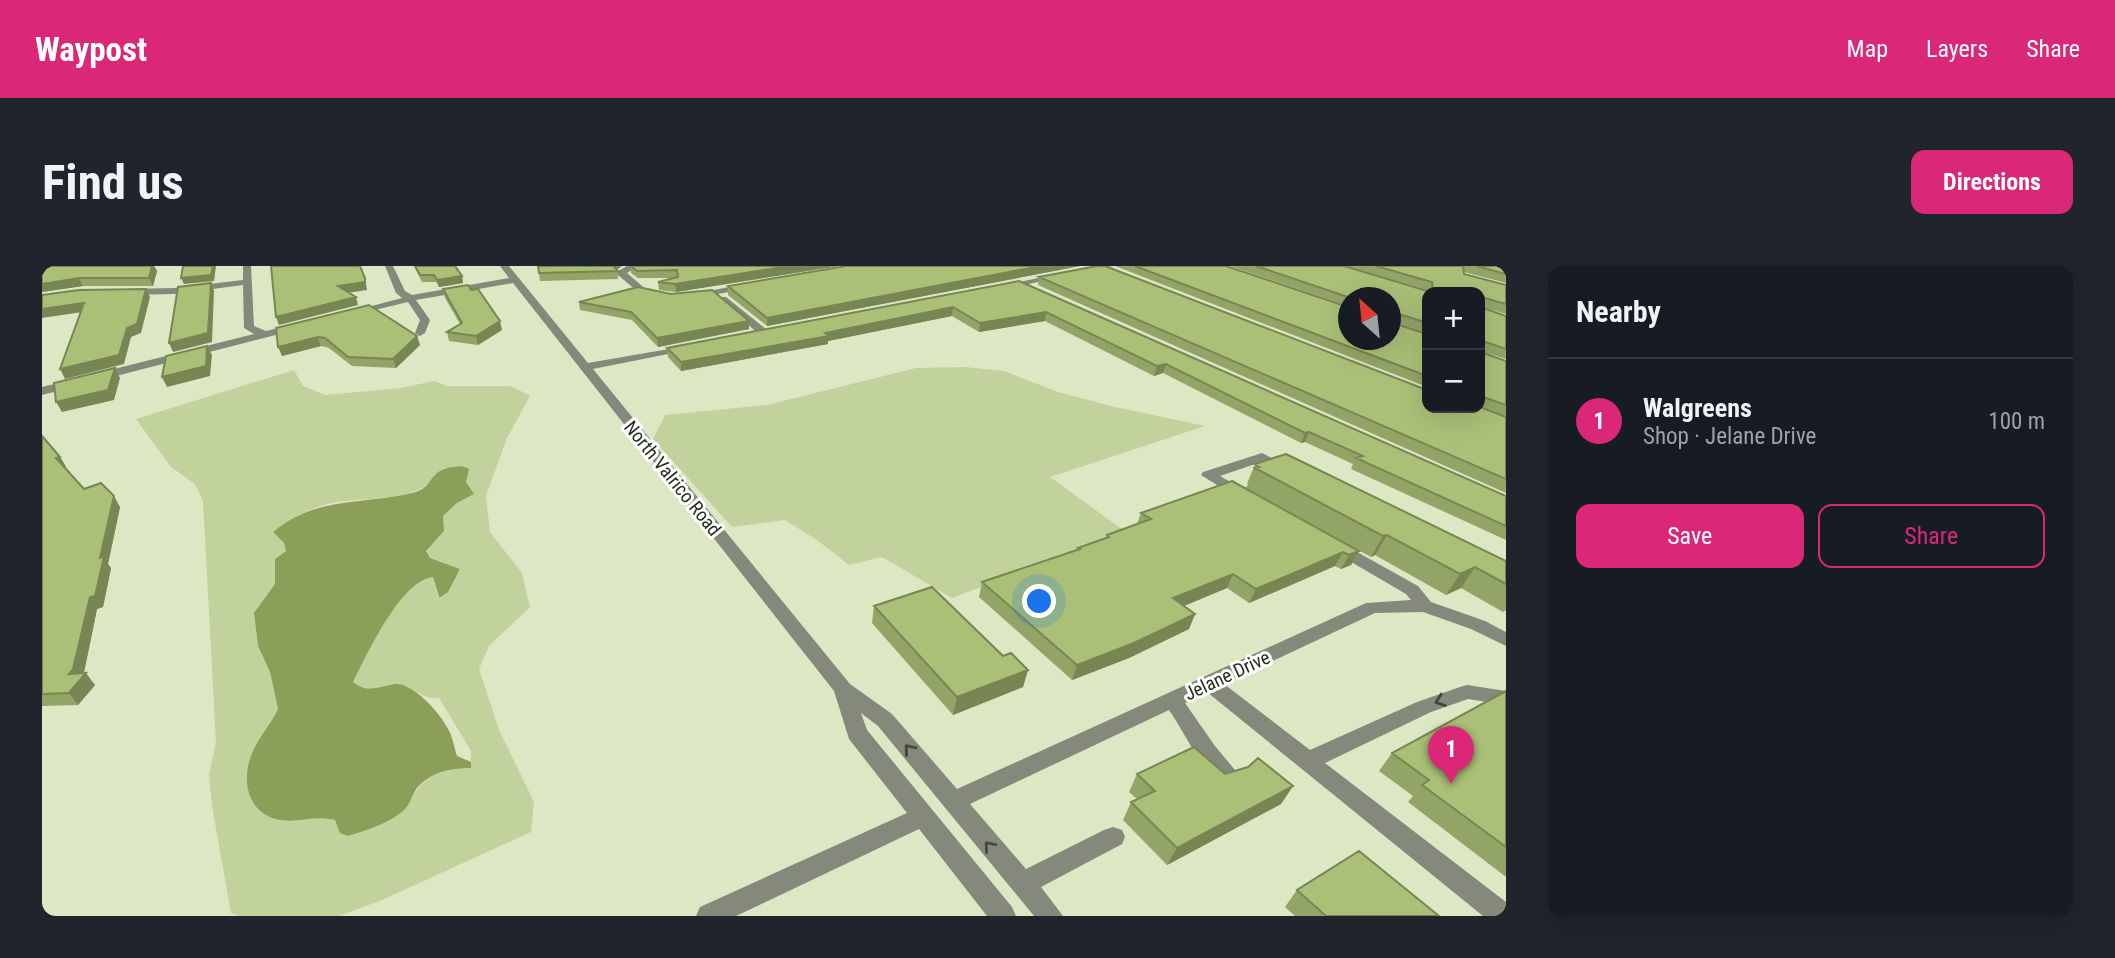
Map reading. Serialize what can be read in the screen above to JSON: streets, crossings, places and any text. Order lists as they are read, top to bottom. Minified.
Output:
{"streets":{"street":["North Valrico Road","Jelane Drive"]},"crossings":[["North Valrico Road","Jelane Drive"]],"north":"top left","page":{"header":"Waypost","nav":["Map","Layers","Share"],"buttons":["Directions",["Save","Share"]],"title":"Find us","heading":"Nearby","map_buttons":["+","−"],"list":[{"mark":"1","name":"Walgreens","note":"Shop · Jelane Drive","value":"100 m"}],"pins":"1"}}
